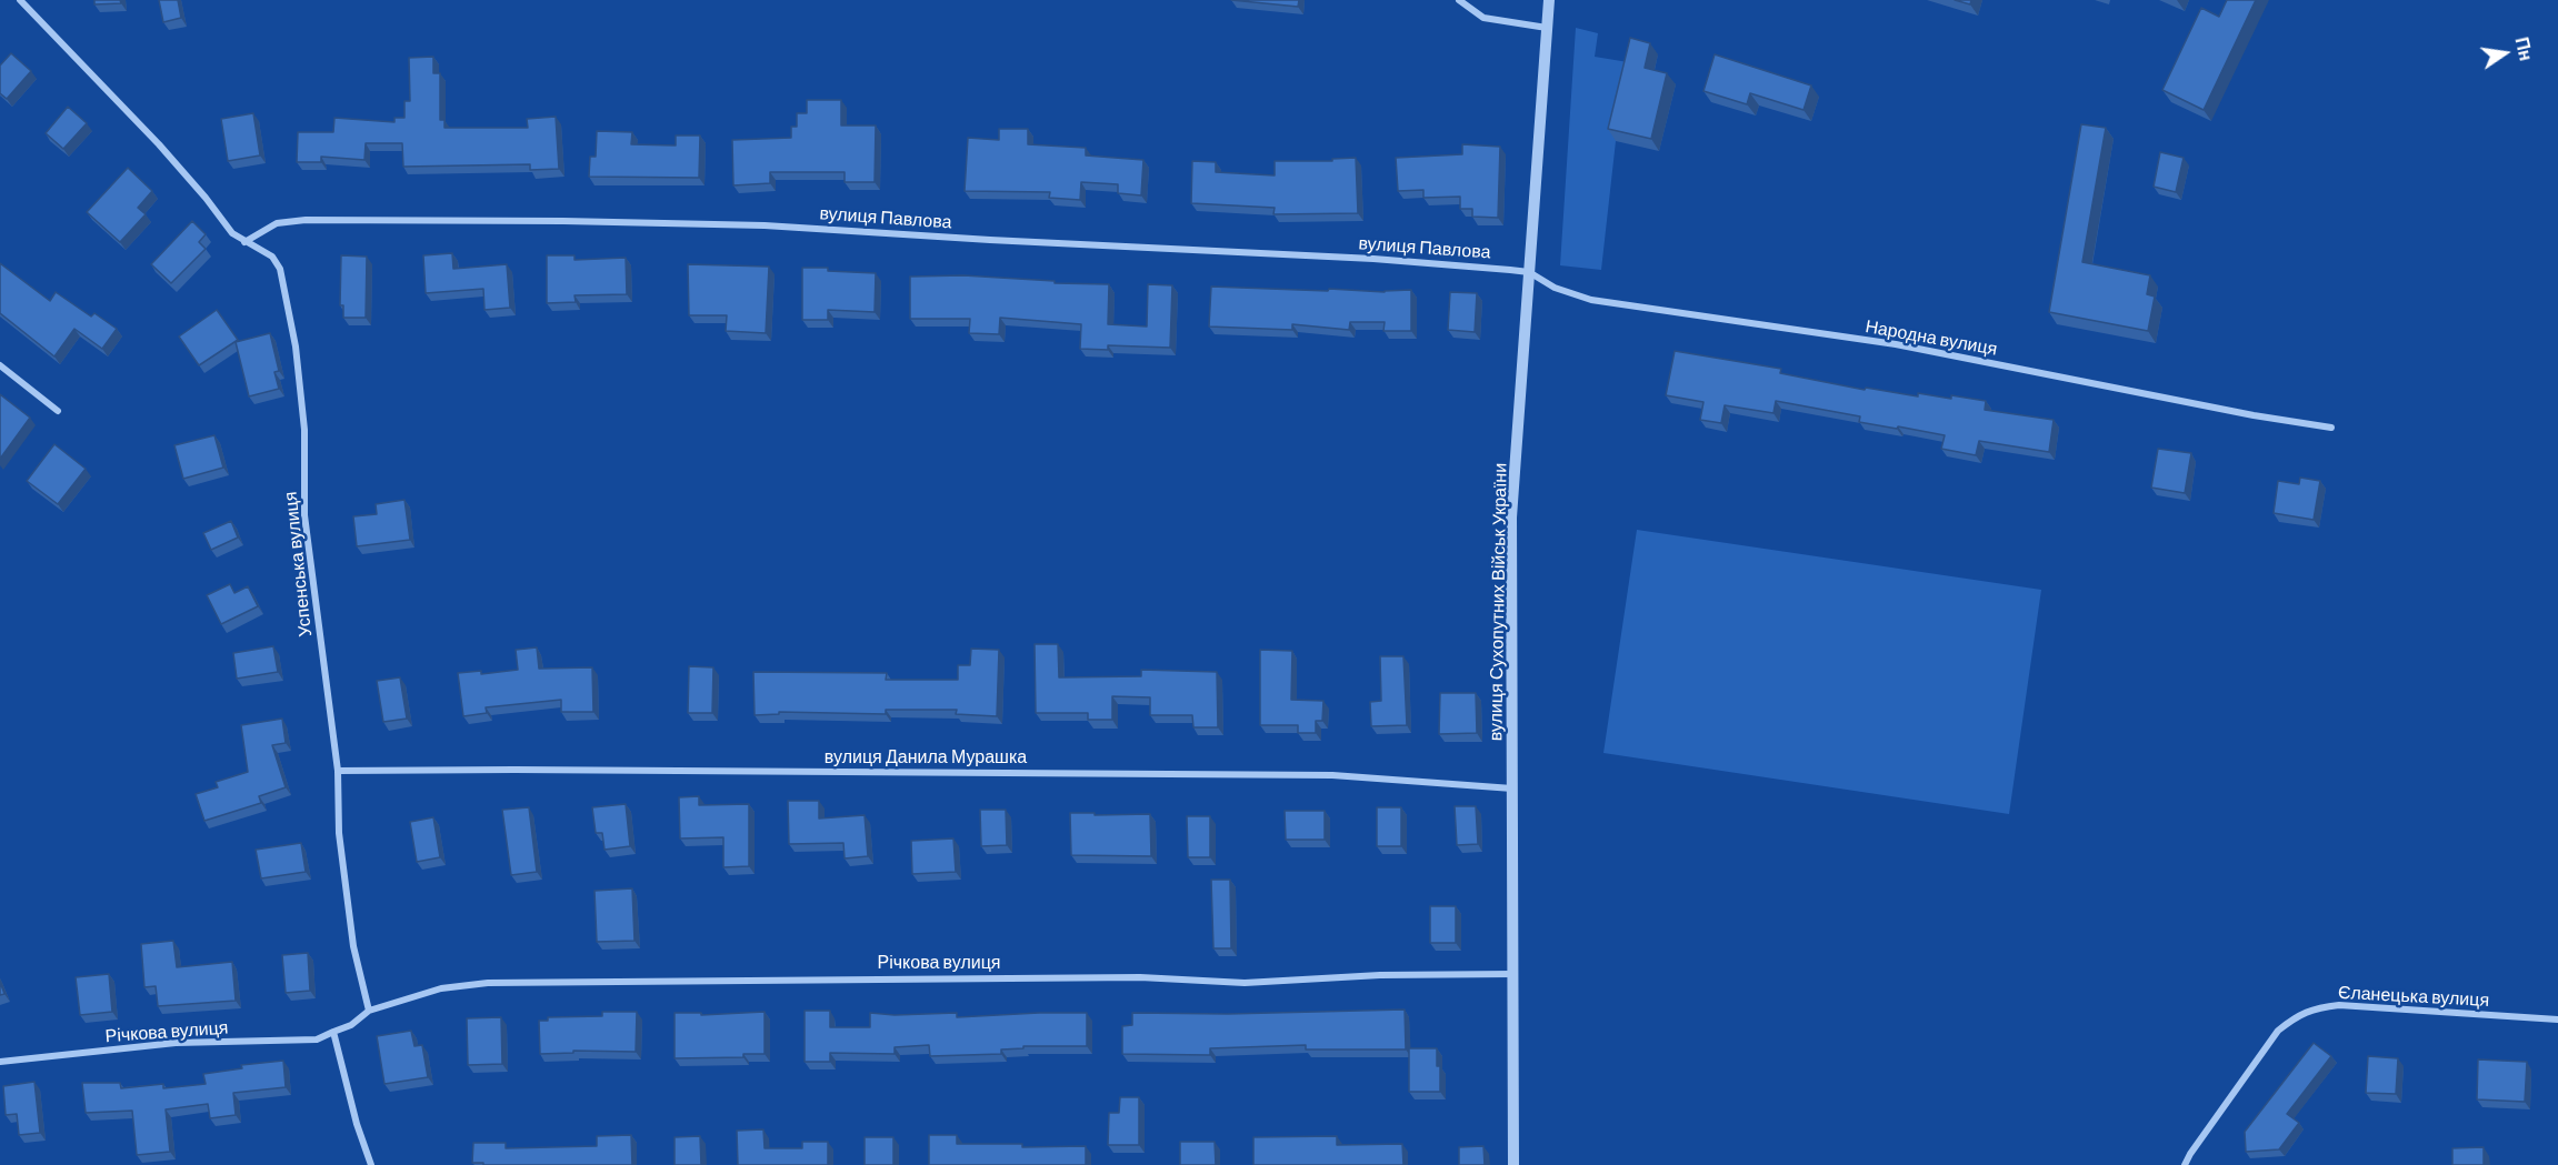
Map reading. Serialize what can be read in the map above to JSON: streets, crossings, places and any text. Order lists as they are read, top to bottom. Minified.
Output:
{"streets":{"street":["вулиця Павлова","Народна вулиця","Успенська вулиця","вулиця Сухопутних Військ України","вулиця Данила Мурашка","Річкова вулиця","Єланецька вулиця"]},"crossings":[["вулиця Павлова","Народна вулиця"],["вулиця Павлова","Успенська вулиця"],["вулиця Павлова","вулиця Сухопутних Військ України"],["Народна вулиця","вулиця Сухопутних Військ України"],["Успенська вулиця","вулиця Данила Мурашка"],["Успенська вулиця","Річкова вулиця"],["вулиця Сухопутних Військ України","вулиця Данила Мурашка"],["вулиця Сухопутних Військ України","Річкова вулиця"]],"north":"right"}
